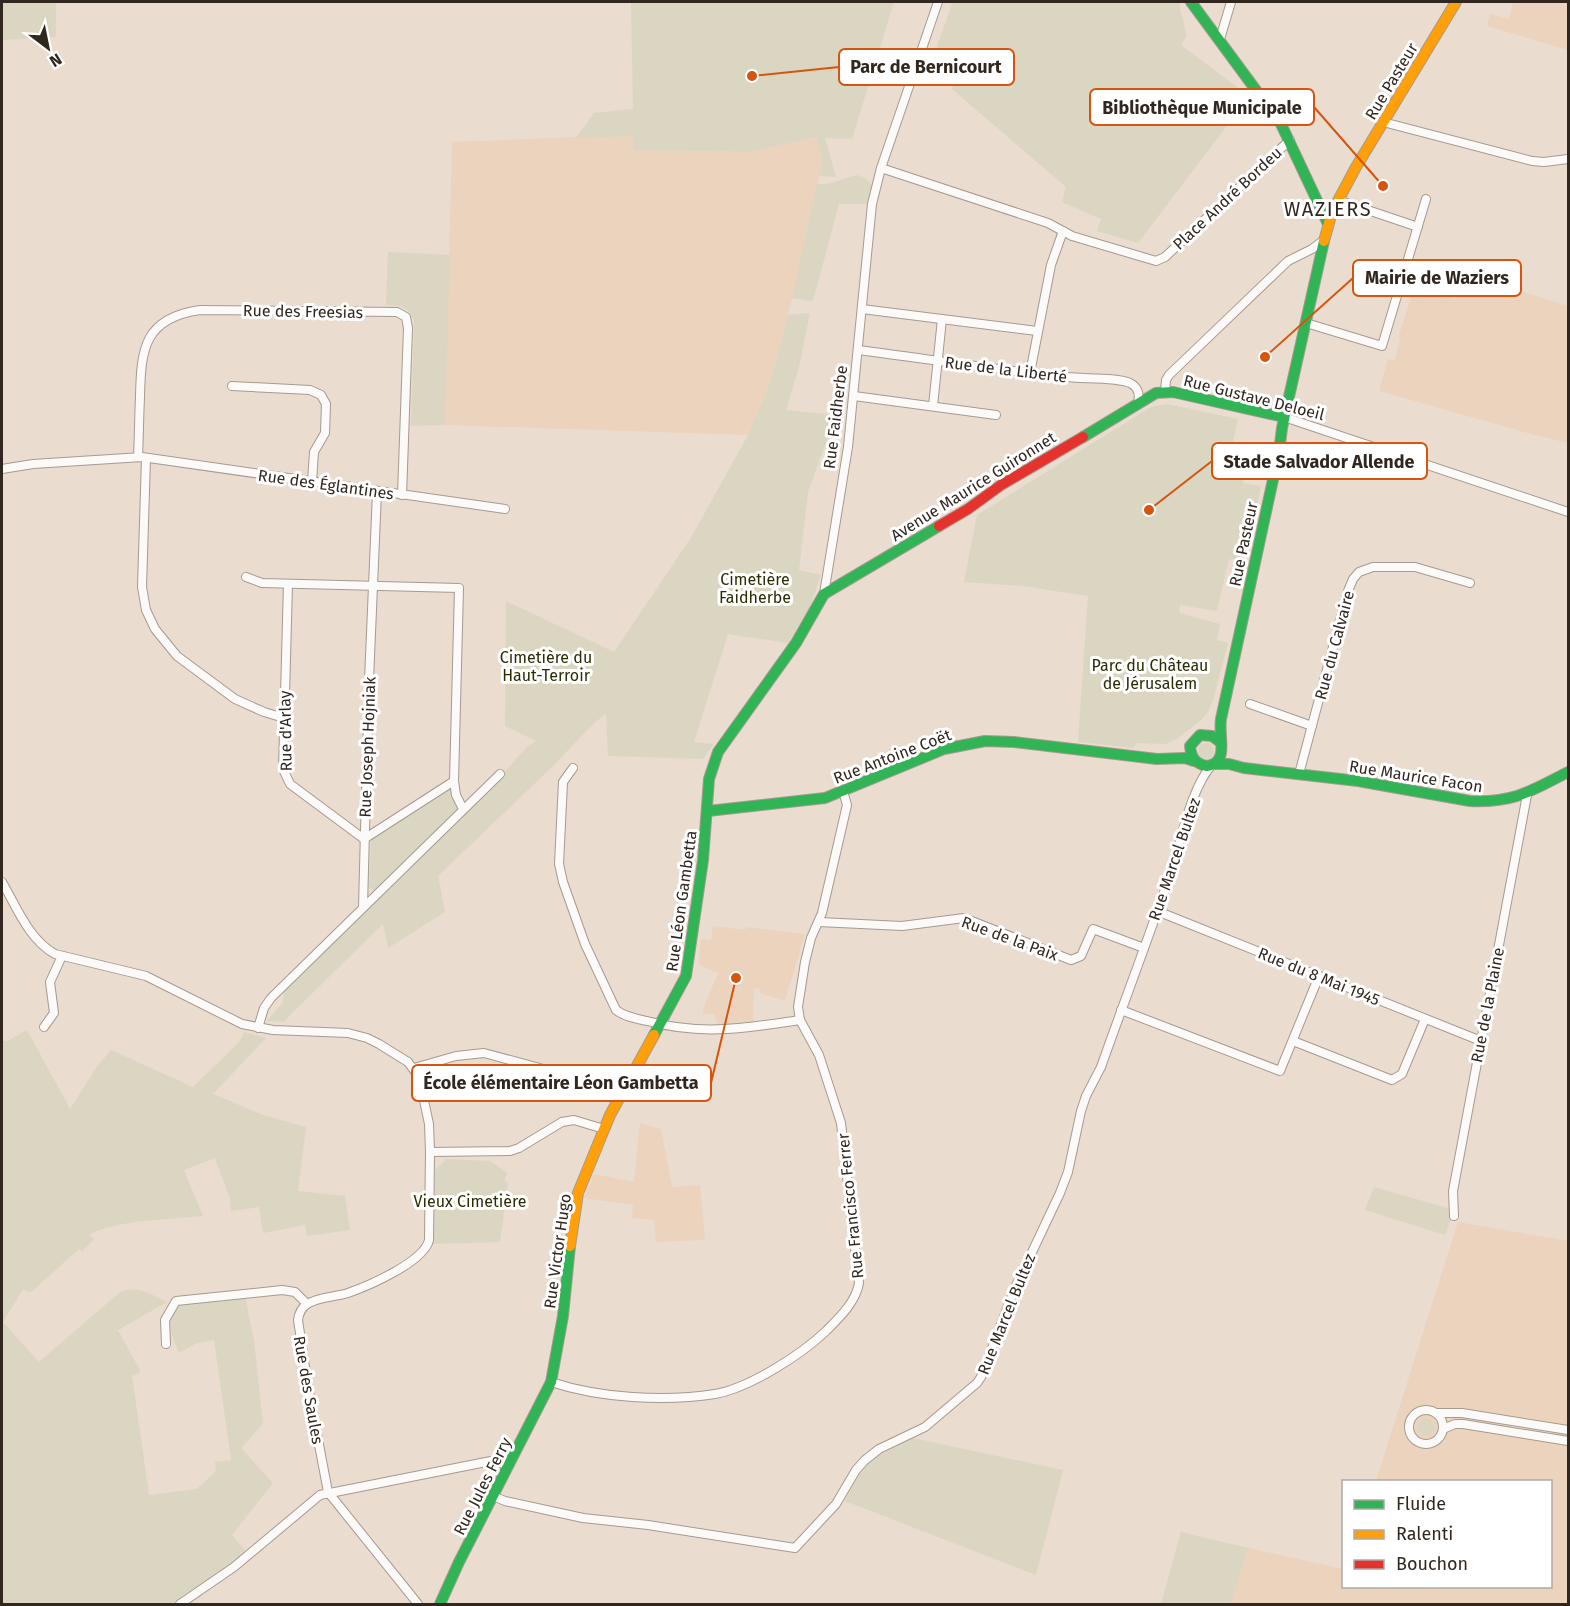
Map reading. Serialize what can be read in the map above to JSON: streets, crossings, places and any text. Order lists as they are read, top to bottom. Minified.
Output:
{"streets":{"street":["Rue Pasteur","Place André Bordeu","Rue des Freesias","Rue de la Liberté","Rue Gustave Deloeil","Rue Faidherbe","Rue des Églantines","Avenue Maurice Guironnet","Rue du Calvaire","Rue d'Arlay","Rue Joseph Hojniak","Rue Antoine Coët","Rue Maurice Facon","Rue Marcel Bultez","Rue Léon Gambetta","Rue de la Paix","Rue du 8 Mai 1945","Rue de la Plaine","Rue Francisco Ferrer","Rue Victor Hugo","Rue des Saules","Rue Jules Ferry"]},"crossings":[["Rue Pasteur","Rue Gustave Deloeil"],["Rue Pasteur","Rue Antoine Coët"],["Rue Pasteur","Rue Maurice Facon"],["Rue Pasteur","Rue Marcel Bultez"],["Rue des Freesias","Rue des Églantines"],["Rue des Freesias","Rue d'Arlay"],["Rue de la Liberté","Rue Gustave Deloeil"],["Rue de la Liberté","Rue Faidherbe"],["Rue de la Liberté","Avenue Maurice Guironnet"],["Rue Gustave Deloeil","Avenue Maurice Guironnet"],["Rue Faidherbe","Avenue Maurice Guironnet"],["Rue Faidherbe","Rue Antoine Coët"],["Rue Faidherbe","Rue Léon Gambetta"],["Rue des Églantines","Rue Joseph Hojniak"],["Rue du Calvaire","Rue Maurice Facon"],["Rue d'Arlay","Rue Joseph Hojniak"],["Rue Antoine Coët","Rue Maurice Facon"],["Rue Antoine Coët","Rue Marcel Bultez"],["Rue Antoine Coët","Rue Léon Gambetta"],["Rue Antoine Coët","Rue Francisco Ferrer"],["Rue Maurice Facon","Rue Marcel Bultez"],["Rue Maurice Facon","Rue de la Plaine"],["Rue Marcel Bultez","Rue de la Paix"],["Rue Marcel Bultez","Rue du 8 Mai 1945"],["Rue Marcel Bultez","Rue Jules Ferry"],["Rue Léon Gambetta","Rue Victor Hugo"],["Rue de la Paix","Rue Francisco Ferrer"],["Rue du 8 Mai 1945","Rue de la Plaine"],["Rue Francisco Ferrer","Rue Victor Hugo"],["Rue Francisco Ferrer","Rue Jules Ferry"],["Rue Victor Hugo","Rue Jules Ferry"]],"districts":["WAZIERS"],"parks":["Cimetière Faidherbe","Cimetière du Haut-Terroir","Parc du Château de Jérusalem","Vieux Cimetière"],"places":["Parc de Bernicourt","Bibliothèque Municipale","Mairie de Waziers","Stade Salvador Allende","École élémentaire Léon Gambetta"],"legend":["Fluide","Ralenti","Bouchon"],"north":"bottom right"}
